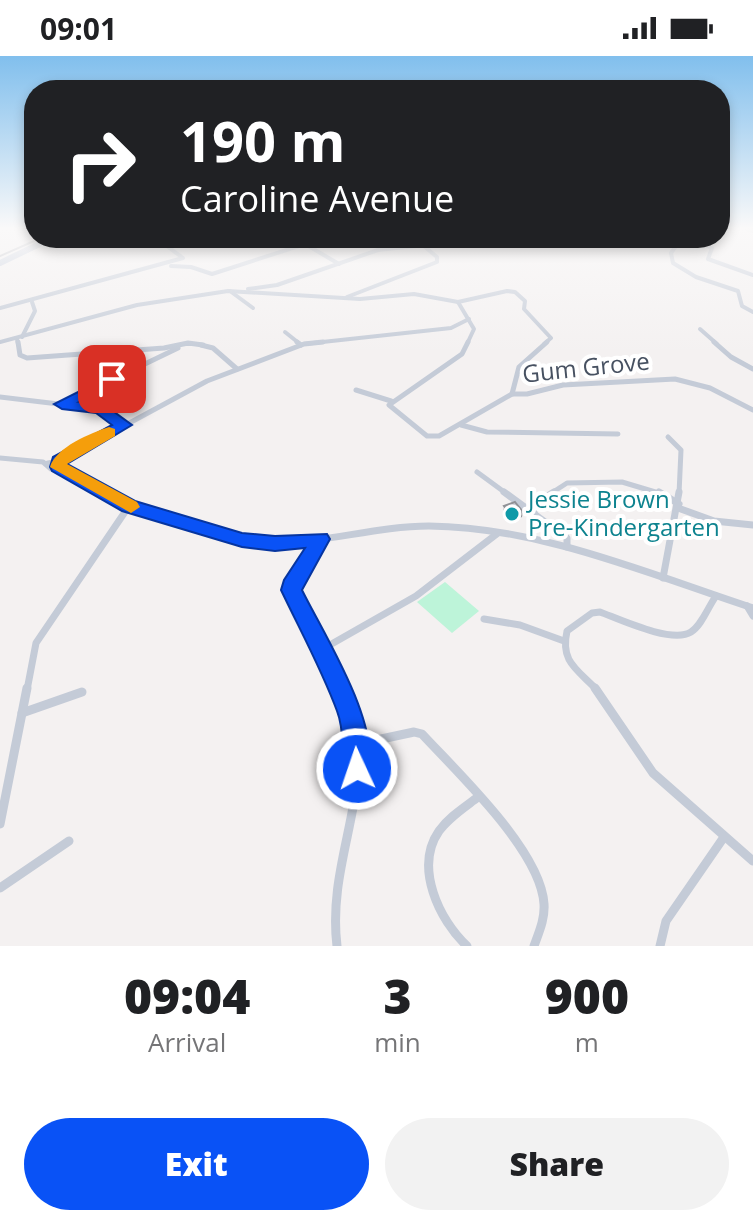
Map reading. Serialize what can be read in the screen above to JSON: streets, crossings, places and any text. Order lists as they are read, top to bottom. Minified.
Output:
{"streets":{"street":["Gum Grove"]},"places":["Jessie Brown Pre-Kindergarten"],"page":{"status":"09:01","turn":["190 m","Caroline Avenue"],"eta":["09:04","Arrival","3","min","900","m"],"buttons":["Exit","Share"]}}
